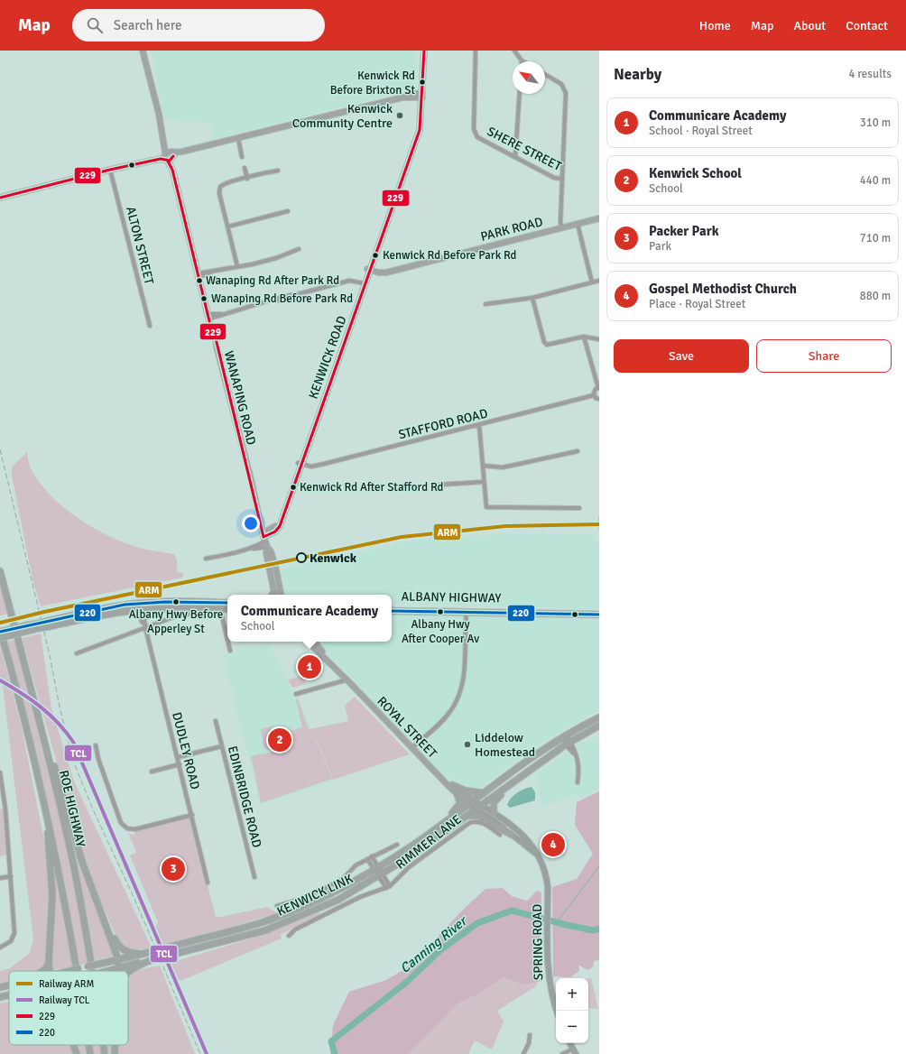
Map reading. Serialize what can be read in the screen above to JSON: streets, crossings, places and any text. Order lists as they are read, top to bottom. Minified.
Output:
{"streets":{"highway":["ALBANY HIGHWAY","ROE HIGHWAY","KENWICK LINK"],"main road":["PARK ROAD","KENWICK ROAD","WANAPING ROAD","ROYAL STREET","SPRING ROAD"],"street":["SHERE STREET","ALTON STREET","STAFFORD ROAD","DUDLEY ROAD","EDINBRIDGE ROAD","RIMMER LANE"]},"crossings":[["PARK ROAD","KENWICK ROAD"],["KENWICK ROAD","WANAPING ROAD"],["KENWICK ROAD","STAFFORD ROAD"],["ROYAL STREET","KENWICK LINK"],["ROYAL STREET","SPRING ROAD"]],"water":["Canning River"],"places":["Kenwick Rd Before Brixton St","Kenwick Community Centre","Kenwick Rd Before Park Rd","Wanaping Rd After Park Rd","Wanaping Rd Before Park Rd","Kenwick Rd After Stafford Rd","Kenwick","Albany Hwy Before Apperley St","Albany Hwy After Cooper Av","Liddelow Homestead"],"lines":["transit line 229","rail line ARM","transit line 220","rail line TCL"],"legend":["Railway ARM","Railway TCL","229","220"],"north":"top left","page":{"header":"Map","search":"Search here","nav":["Home","Map","About","Contact"],"heading":["Nearby","4 results"],"list":[{"mark":"1","name":"Communicare Academy","note":"School · Royal Street","value":"310 m"},{"mark":"2","name":"Kenwick School","note":"School","value":"440 m"},{"mark":"3","name":"Packer Park","note":"Park","value":"710 m"},{"mark":"4","name":"Gospel Methodist Church","note":"Place · Royal Street","value":"880 m"}],"buttons":["Save","Share"],"popup":["Communicare Academy","School"],"pins":["1","2","4","3"],"map_buttons":["+","−"]}}
